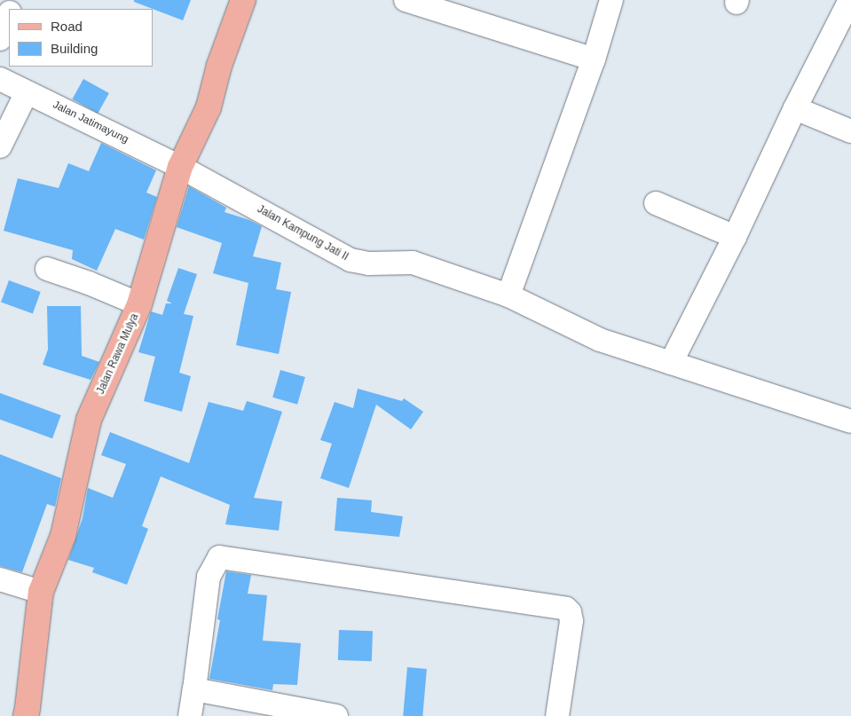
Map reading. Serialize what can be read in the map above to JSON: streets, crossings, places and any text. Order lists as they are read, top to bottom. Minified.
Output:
{"streets":{"main road":["Jalan Rawa Mulya"],"street":["Jalan Jatimayung","Jalan Kampung Jati II"]},"crossings":[["Jalan Jatimayung","Jalan Kampung Jati II"],["Jalan Jatimayung","Jalan Rawa Mulya"],["Jalan Kampung Jati II","Jalan Rawa Mulya"]],"legend":["Road","Building"]}
